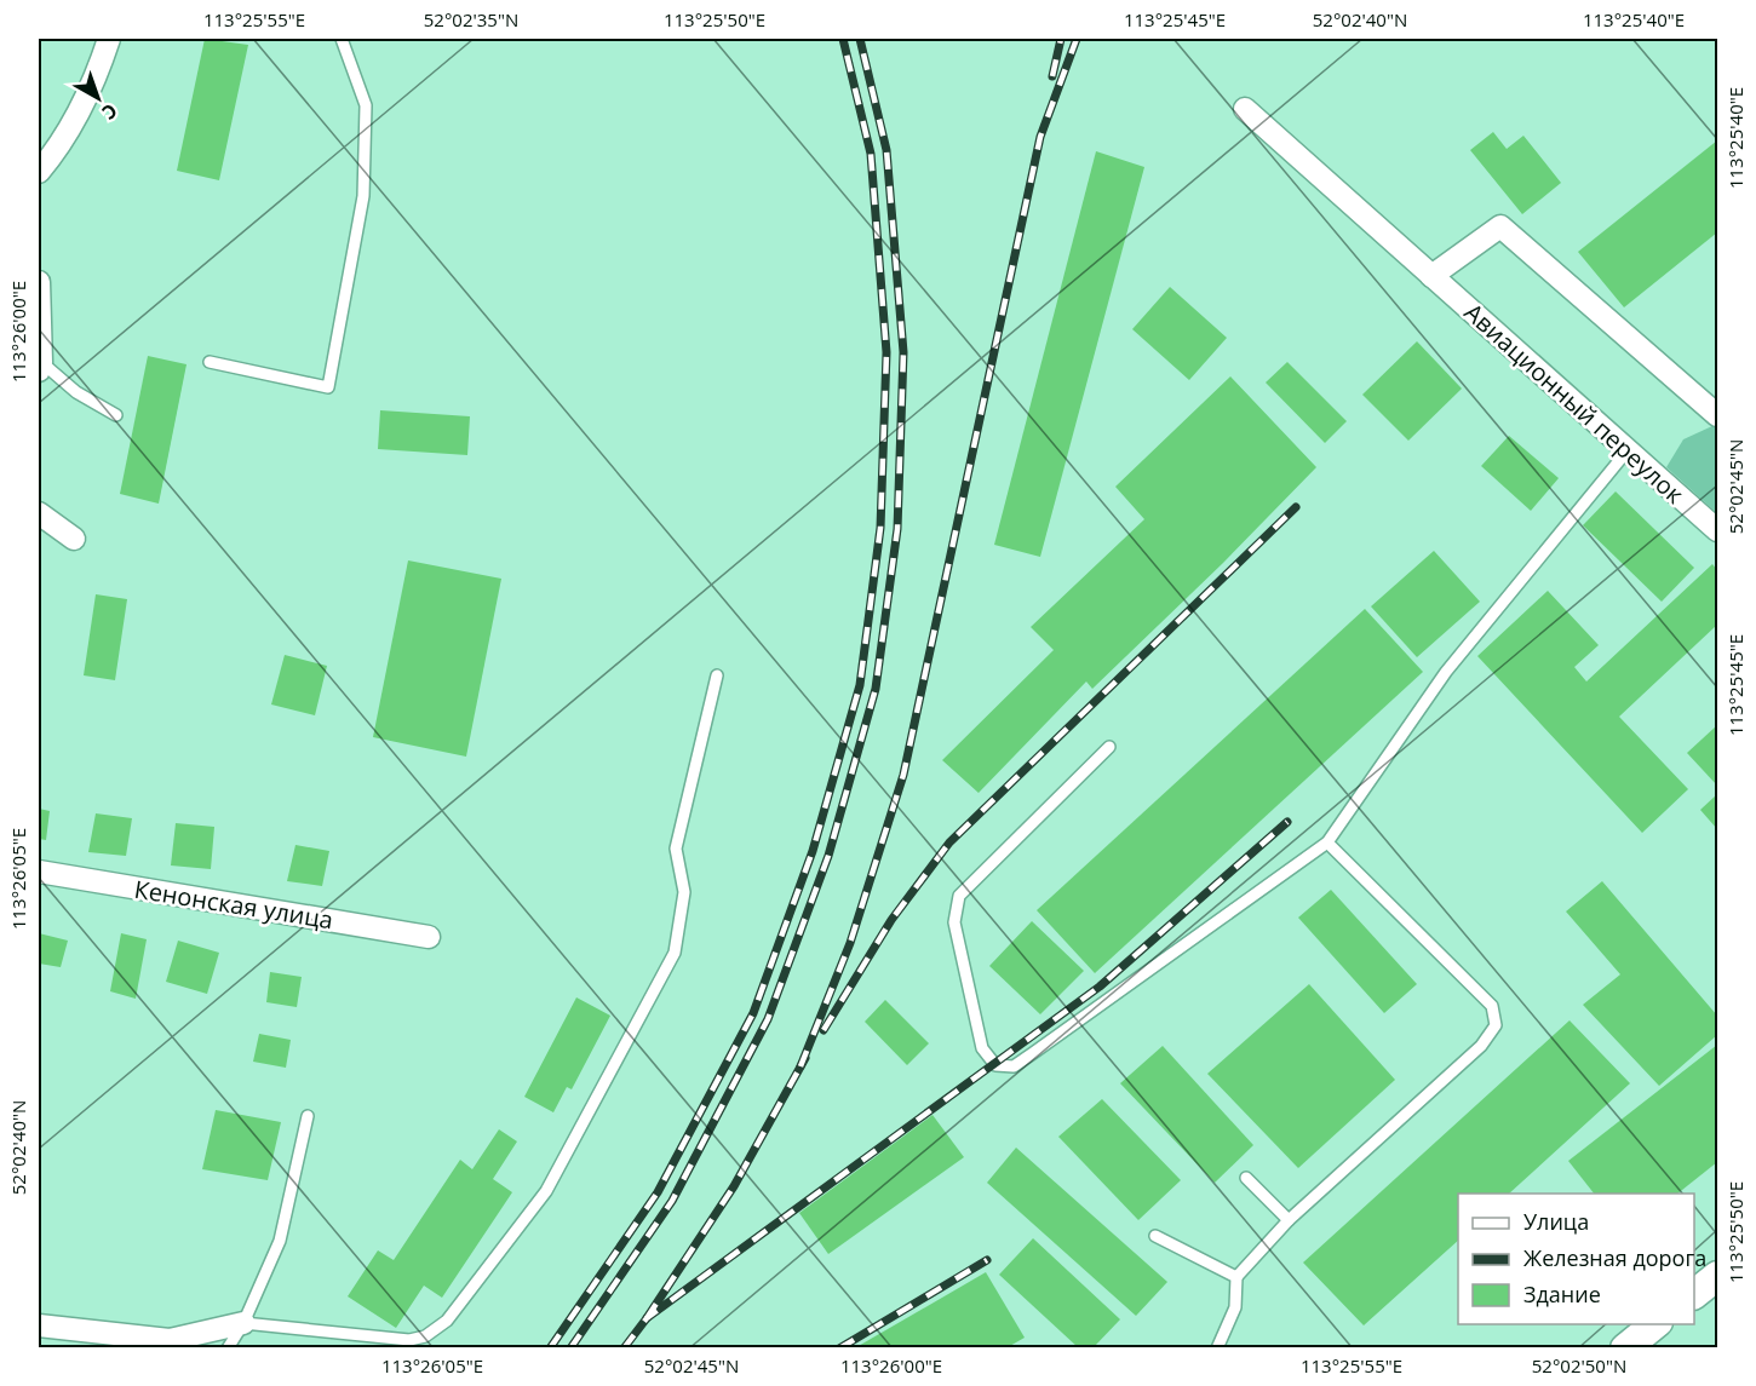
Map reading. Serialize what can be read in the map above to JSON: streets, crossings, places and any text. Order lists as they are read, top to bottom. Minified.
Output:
{"streets":{"street":["Авиационный переулок","Кенонская улица"]},"legend":["Улица","Железная дорога","Здание"],"north":"bottom right","coordinates":["113°25'55\"E","52°02'35\"N","113°25'50\"E","113°25'45\"E","52°02'40\"N","113°25'40\"E","113°26'00\"E","52°02'45\"N","113°26'05\"E","52°02'50\"N"]}
